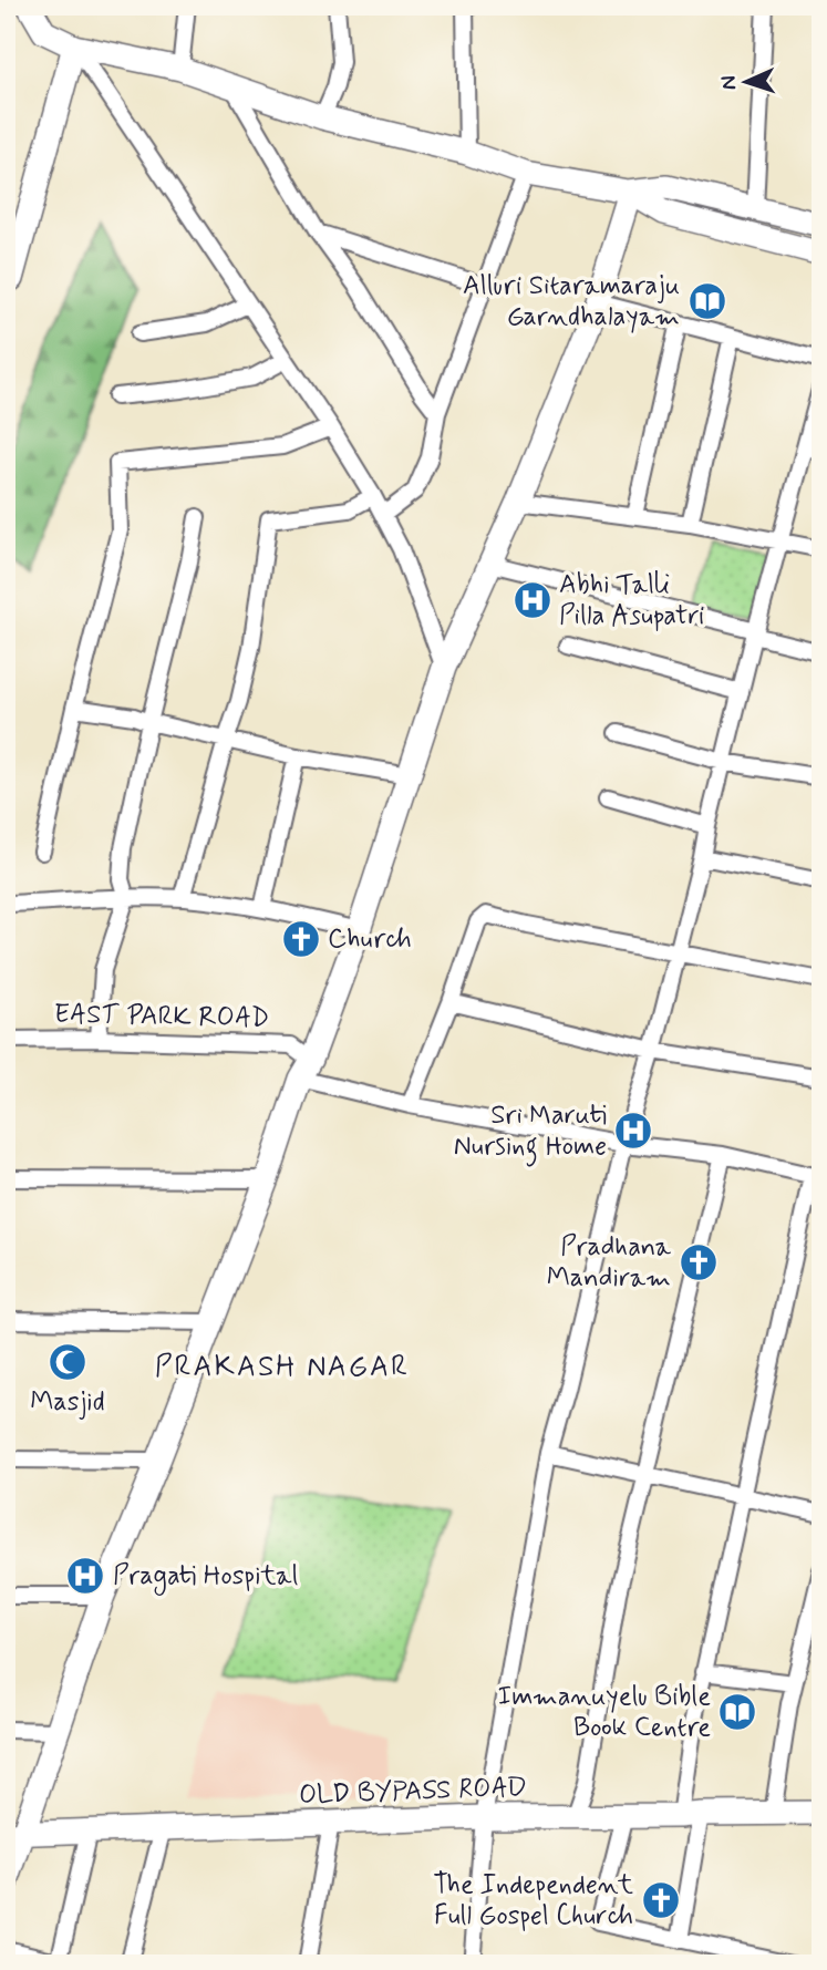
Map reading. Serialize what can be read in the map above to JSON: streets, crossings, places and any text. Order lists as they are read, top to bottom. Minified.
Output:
{"streets":{"street":["EAST PARK ROAD","OLD BYPASS ROAD"]},"districts":["PRAKASH NAGAR"],"places":{"library":["Alluri Sitaramaraju Garndhalayam","Immanuyelu Bible Book Centre"],"hospital":["Abhi Talli Pilla Asupatri","Sri Maruti Nursing Home","Pragati Hospital"],"church":["Church","Pradhana Mandiram","The Independent Full Gospel Church"],"mosque":["Masjid"]},"north":"left"}
